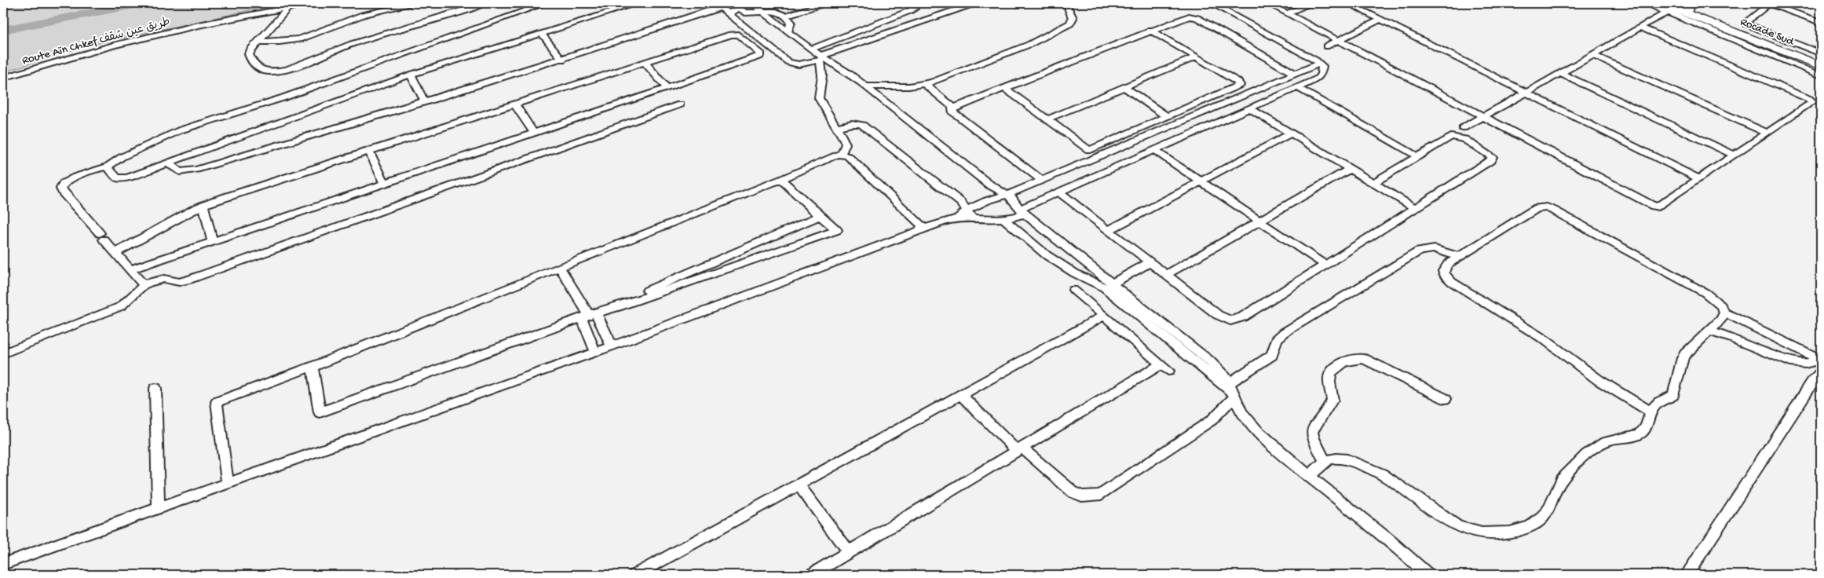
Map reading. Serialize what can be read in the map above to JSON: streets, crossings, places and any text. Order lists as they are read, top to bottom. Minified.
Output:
{"streets":{"highway":["Rocade Sud"],"street":["Route Aïn Chkef طريق عين شقف"]}}
